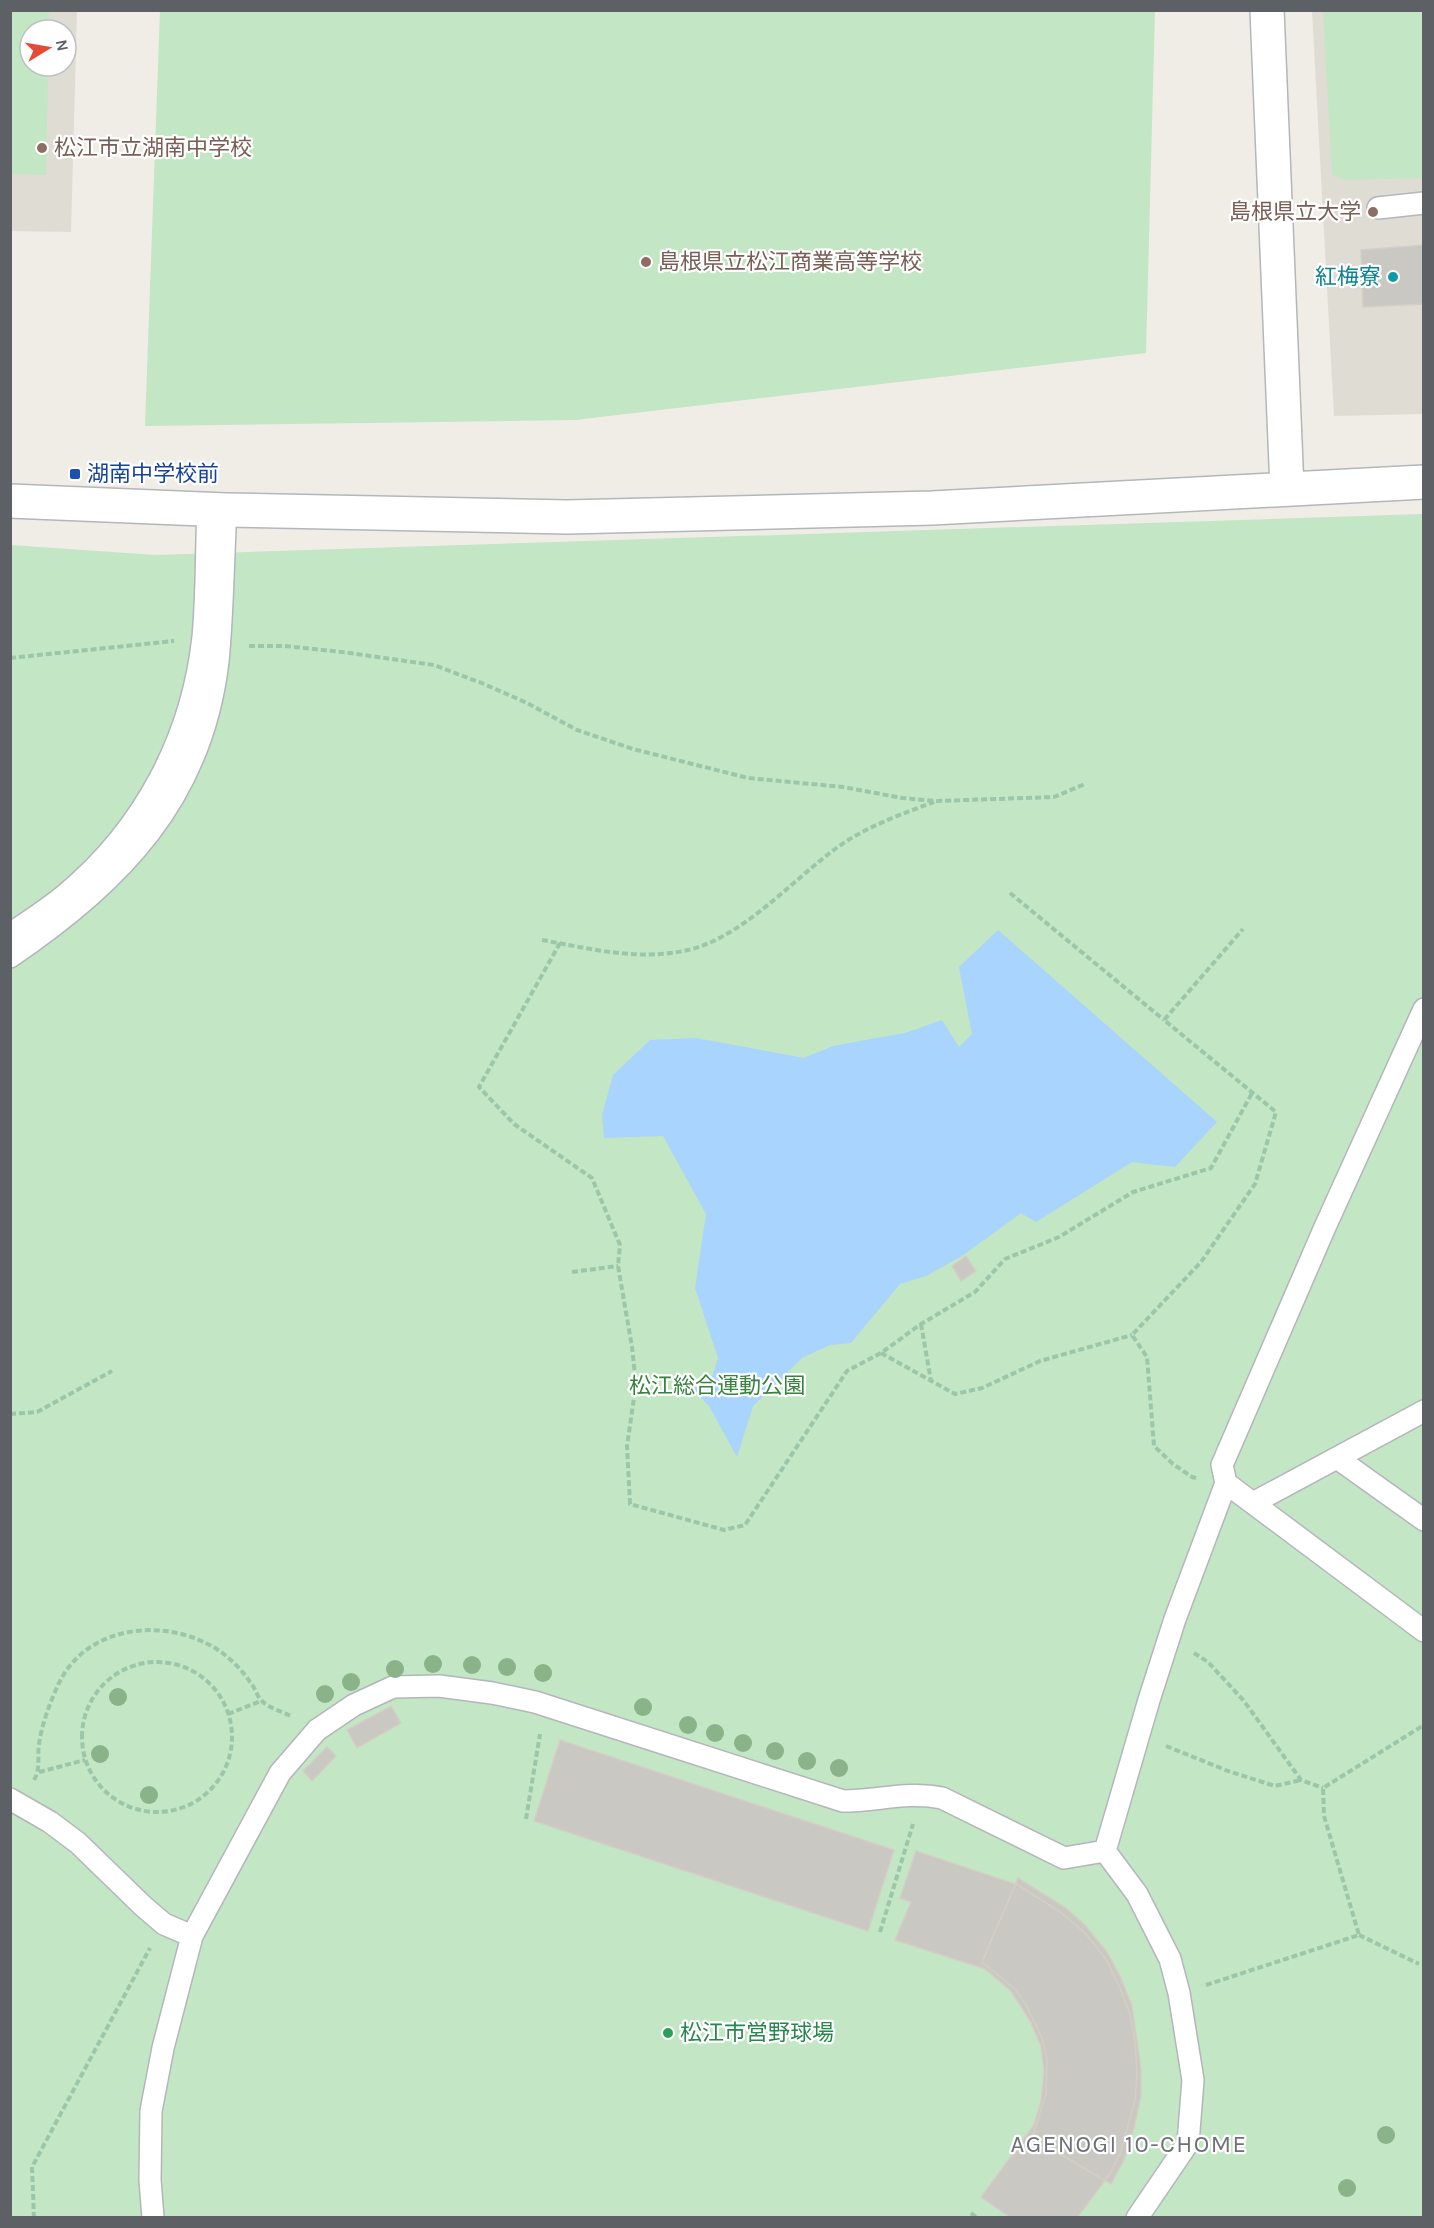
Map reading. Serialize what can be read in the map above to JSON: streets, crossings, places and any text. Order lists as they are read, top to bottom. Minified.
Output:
{"districts":["AGENOGI 10-CHOME"],"parks":["松江総合運動公園"],"places":{"other":["松江市立湖南中学校","島根県立大学","島根県立松江商業高等学校","紅梅寮","松江市営野球場"],"transit":["湖南中学校前"]},"north":"right"}
